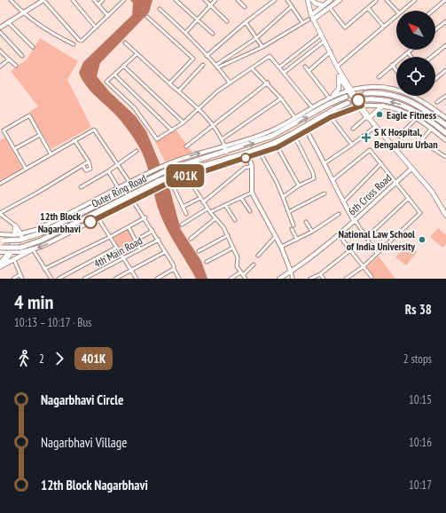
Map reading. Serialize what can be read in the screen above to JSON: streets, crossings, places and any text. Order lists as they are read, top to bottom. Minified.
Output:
{"streets":{"highway":["Outer Ring Road"],"street":["6th Cross Road","4th Main Road"]},"places":{"other":["Eagle Fitness","12th Block Nagarbhavi","National Law School of India University"],"health":["S K Hospital, Bengaluru Urban"]},"lines":["bus line 401K"],"north":"top left","page":{"on_map":"401K","heading":["4 min","10:13 – 10:17 · Bus","Rs 38"],"legs":["2","401K","2 stops"],"list":[{"name":"Nagarbhavi Circle","value":"10:15"},{"name":"Nagarbhavi Village","value":"10:16"},{"name":"12th Block Nagarbhavi","value":"10:17"}]}}
